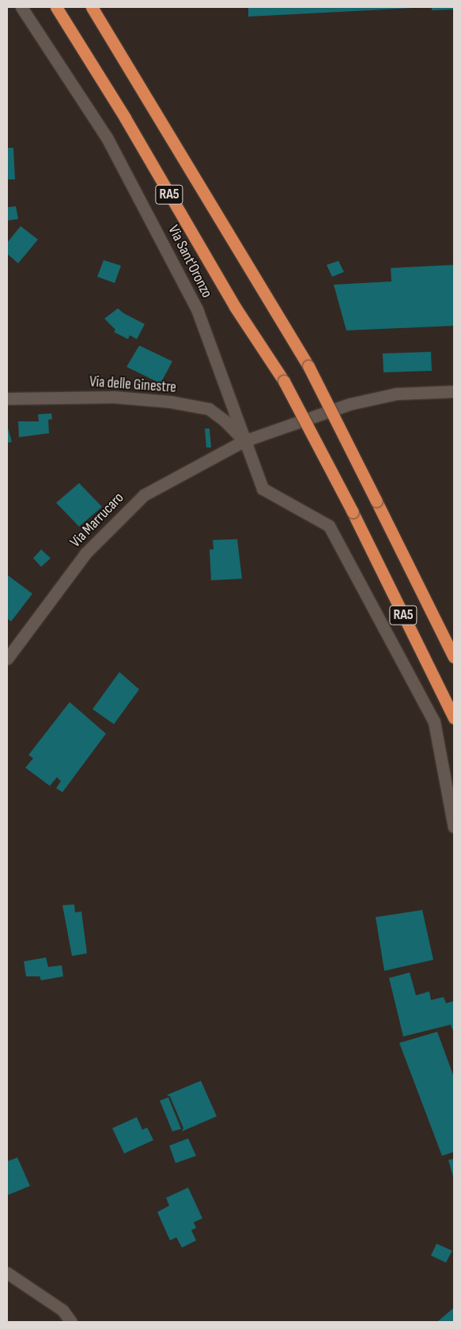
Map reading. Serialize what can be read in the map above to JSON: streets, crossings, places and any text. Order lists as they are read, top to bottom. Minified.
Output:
{"streets":{"highway":["RA5"],"street":["Via Sant'Oronzo","Via delle Ginestre","Via Marrucaro"]},"crossings":[["Via Sant'Oronzo","Via delle Ginestre"],["Via Sant'Oronzo","Via Marrucaro"],["Via delle Ginestre","Via Marrucaro"]]}
